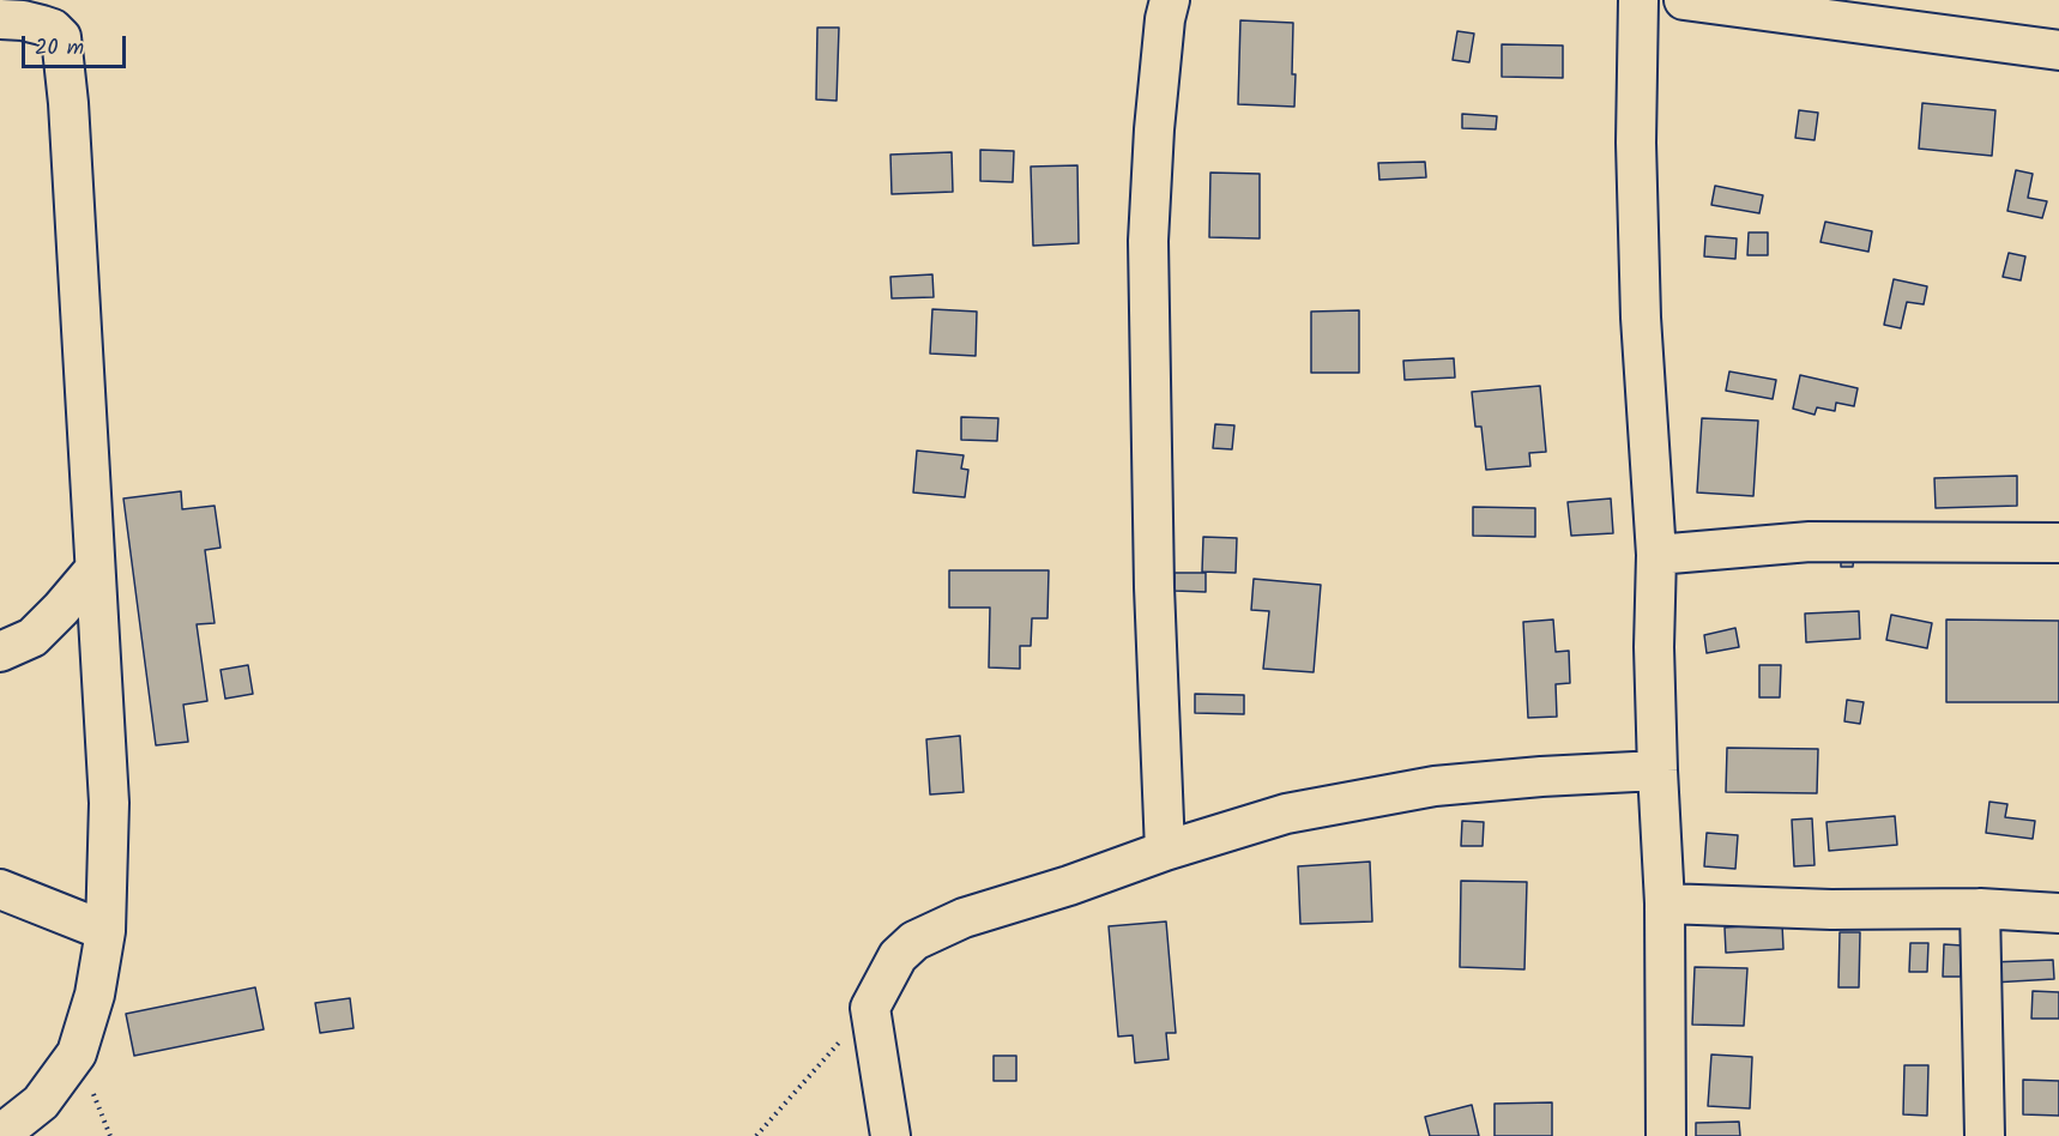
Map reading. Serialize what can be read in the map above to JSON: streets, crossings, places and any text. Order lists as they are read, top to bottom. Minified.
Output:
{"scale_bar":"20 m"}
